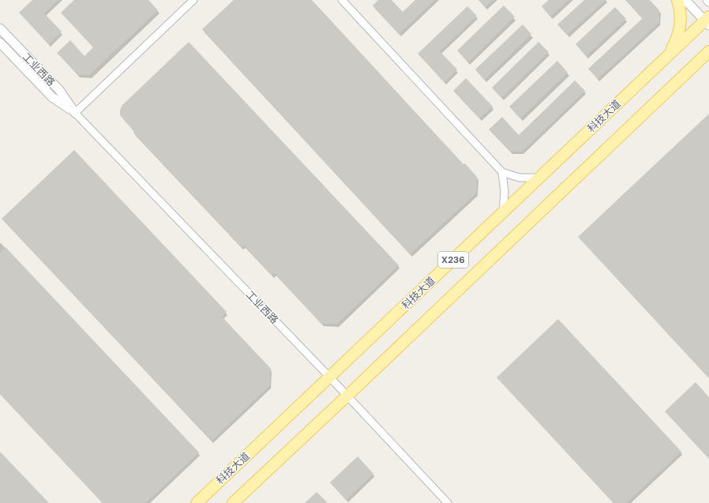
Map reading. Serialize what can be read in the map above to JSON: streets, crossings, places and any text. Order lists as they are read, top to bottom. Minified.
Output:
{"streets":{"main road":["科技大道","X236"],"street":["工业西路"]},"crossings":[["工业西路","科技大道"],["工业西路","X236"]]}
